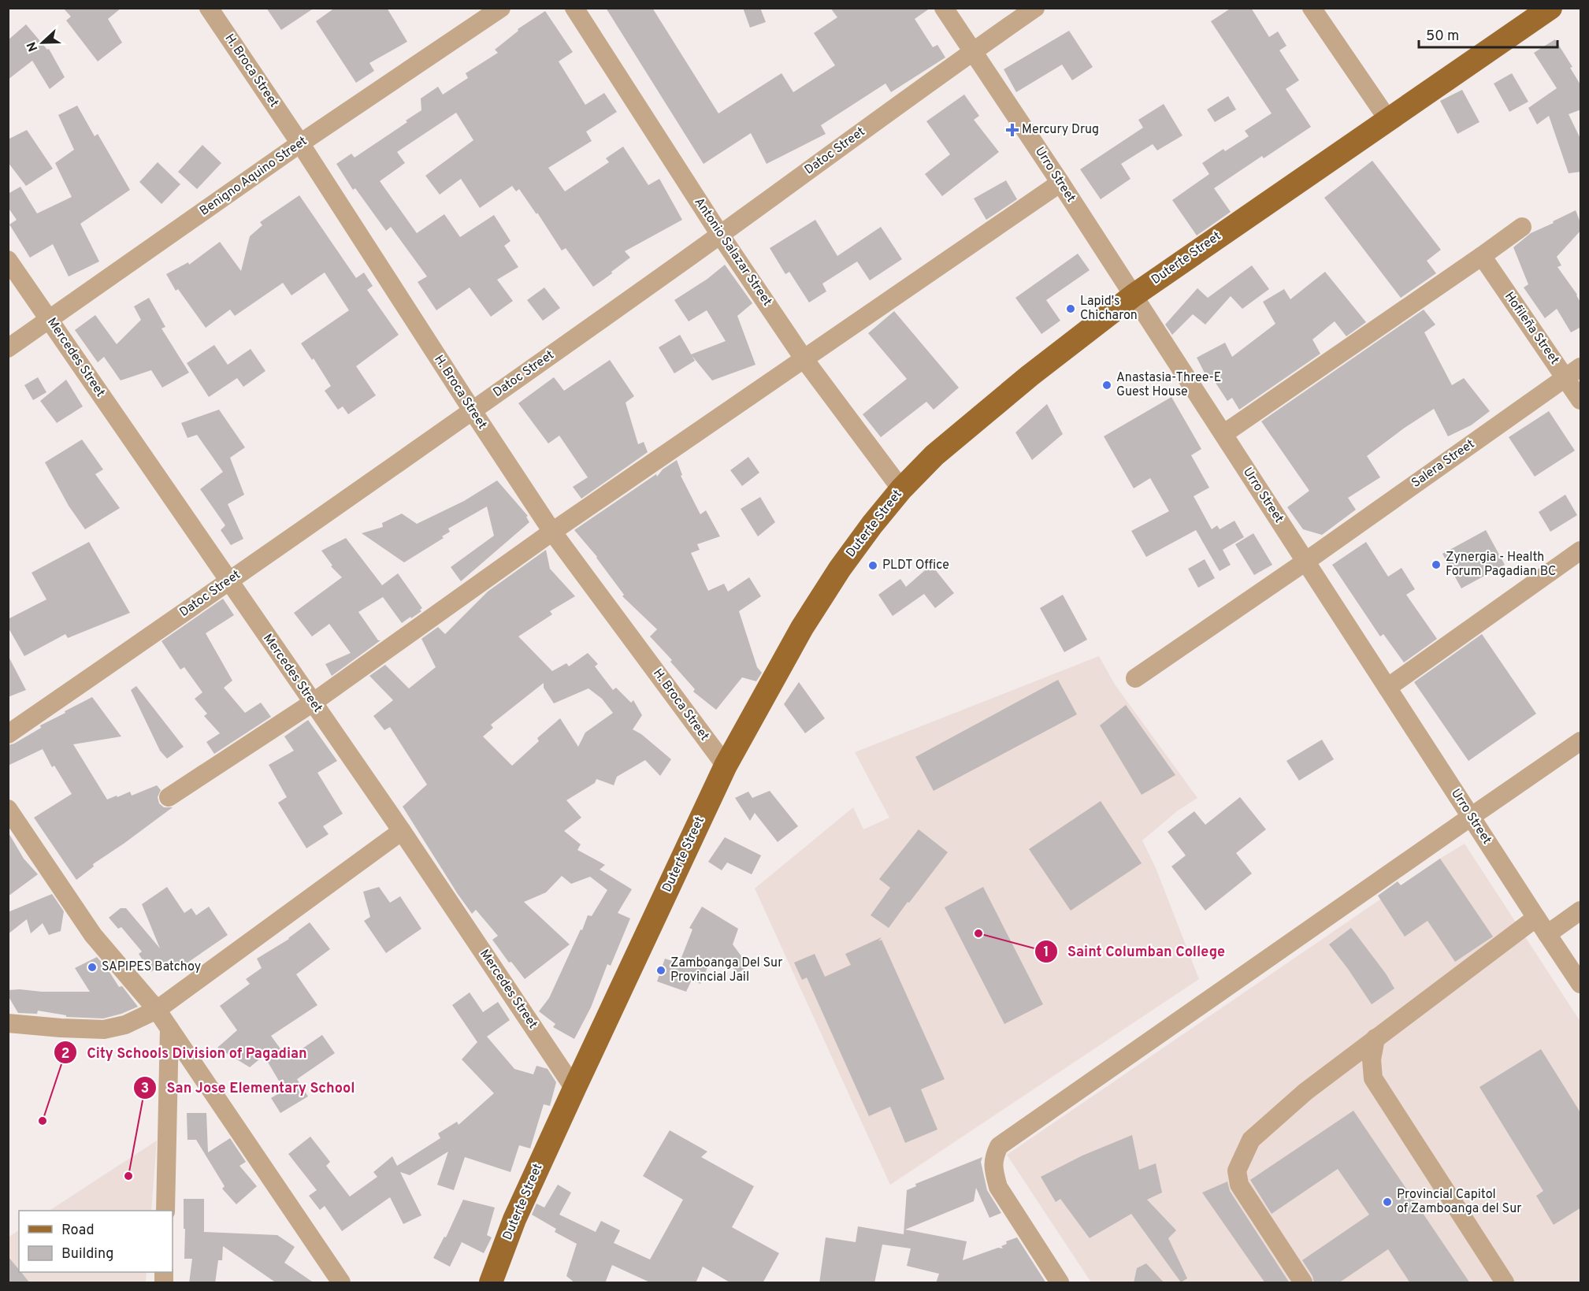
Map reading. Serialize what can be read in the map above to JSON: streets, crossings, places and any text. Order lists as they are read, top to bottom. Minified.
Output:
{"streets":{"main road":["Duterte Street"],"street":["H. Broca Street","Datoc Street","Urro Street","Benigno Aquino Street","Antonio Salazar Street","Hofileña Street","Mercedes Street","Salera Street"]},"crossings":[["H. Broca Street","Datoc Street"],["H. Broca Street","Benigno Aquino Street"],["H. Broca Street","Duterte Street"],["Datoc Street","Urro Street"],["Datoc Street","Antonio Salazar Street"],["Datoc Street","Mercedes Street"],["Urro Street","Duterte Street"],["Urro Street","Salera Street"],["Benigno Aquino Street","Mercedes Street"],["Antonio Salazar Street","Duterte Street"],["Duterte Street","Mercedes Street"],["Hofileña Street","Salera Street"]],"places":{"health":["Mercury Drug"],"other":["Lapid's Chicharon","Anastasia-Three-E Guest House","Zynergia - Health Forum Pagadian BC","PLDT Office","Saint Columban College","SAPIPES Batchoy","Zamboanga Del Sur Provincial Jail","City Schools Division of Pagadian","San Jose Elementary School","Provincial Capitol of Zamboanga del Sur"]},"legend":["Road","Building"],"scale_bar":"50 m","north":"left"}
